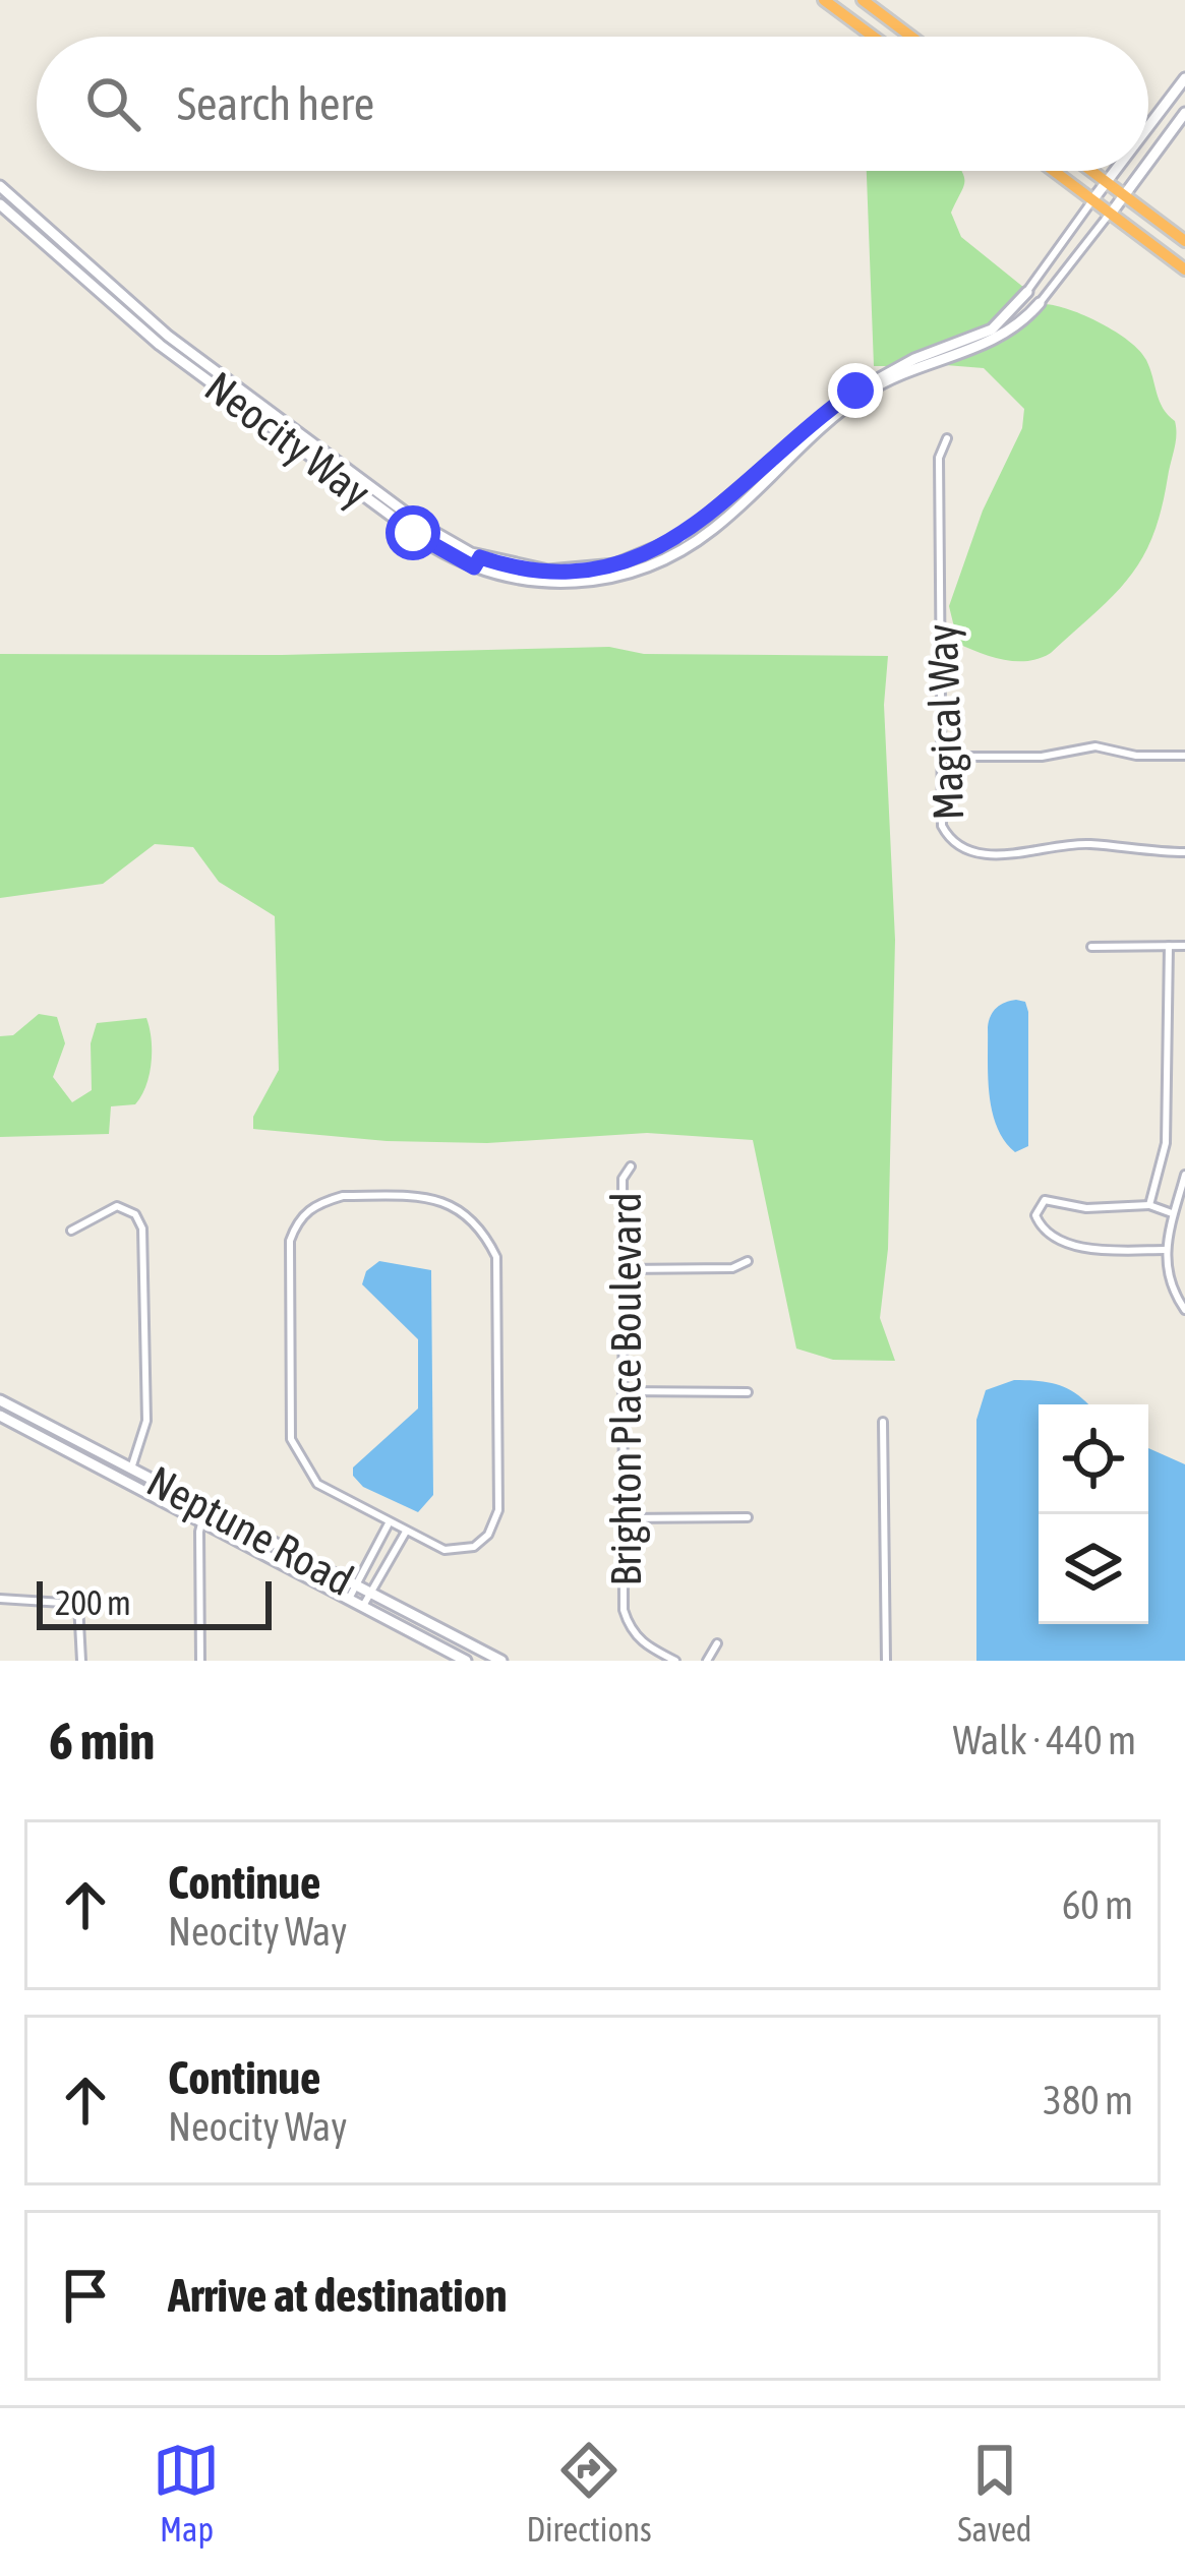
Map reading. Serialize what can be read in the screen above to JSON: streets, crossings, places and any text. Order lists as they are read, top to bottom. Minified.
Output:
{"streets":{"street":["Neocity Way","Magical Way","Brighton Place Boulevard","Neptune Road"]},"scale_bar":"200 m","page":{"search":"Search here","scale":"200 m","heading":["6 min","Walk · 440 m"],"list":[["Continue","Neocity Way","60 m"],["Continue","Neocity Way","380 m"],"Arrive at destination"],"nav":["Map","Directions","Saved"]}}
